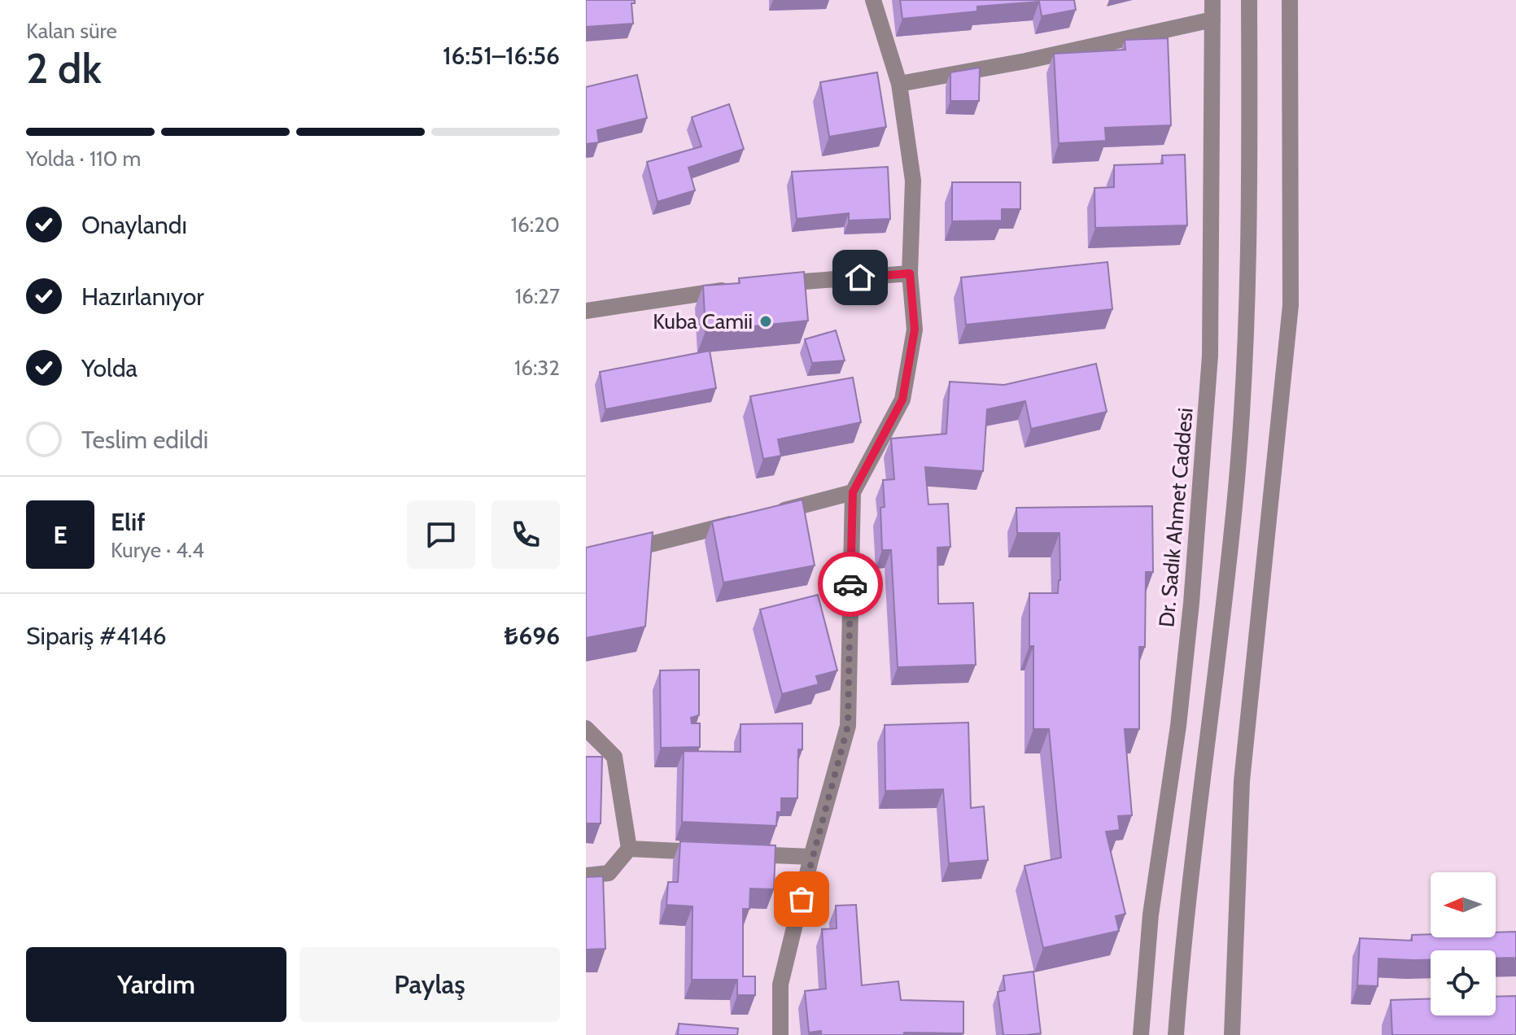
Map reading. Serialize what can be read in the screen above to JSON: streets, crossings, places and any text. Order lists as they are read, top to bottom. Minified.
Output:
{"streets":{"street":["Dr. Sadık Ahmet Caddesi"]},"places":["Kuba Camii"],"north":"left","page":{"heading":["2 dk","Kalan süre","16:51–16:56"],"panel":["Elif","Kurye · 4.4","Sipariş #4146","₺696"],"bar":"Yolda · 110 m","list":[["Onaylandı","16:20"],["Hazırlanıyor","16:27"],["Yolda","16:32"],"Teslim edildi"],"round":"E","buttons":["Yardım","Paylaş"]}}
